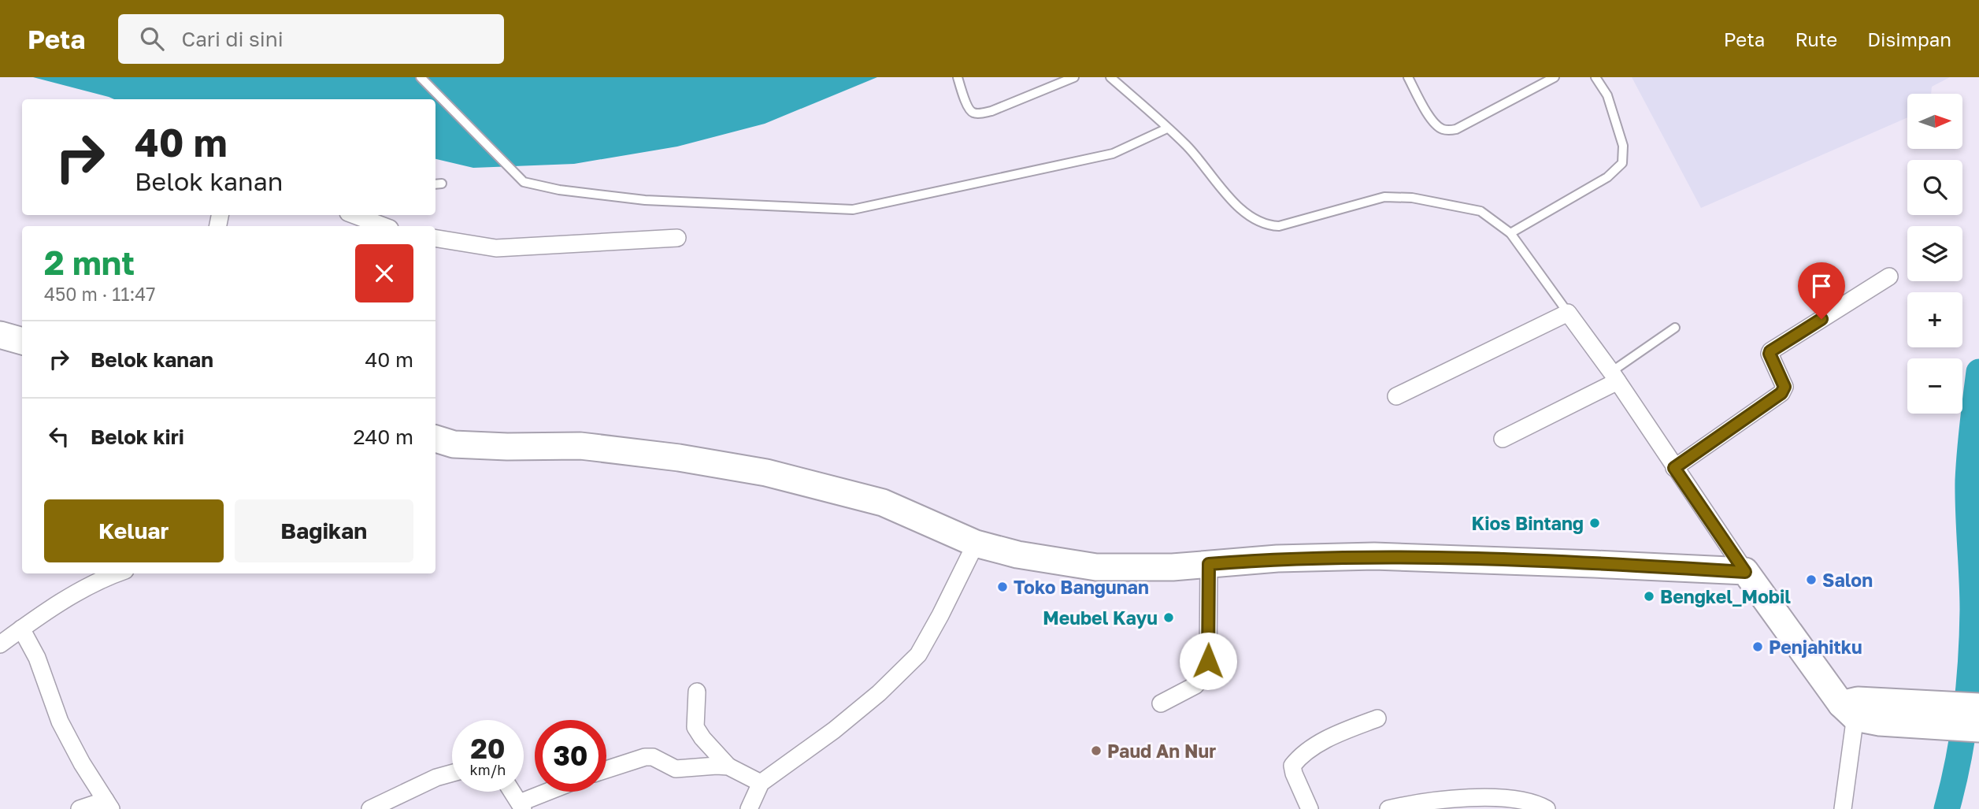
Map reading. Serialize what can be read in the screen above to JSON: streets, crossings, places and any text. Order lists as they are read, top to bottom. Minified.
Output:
{"places":["Kios Bintang","Salon","Toko Bangunan","Bengkel_Mobil","Meubel Kayu","Penjahitku","Paud An Nur"],"north":"right","page":{"header":"Peta","search":"Cari di sini","nav":["Peta","Rute","Disimpan"],"map_buttons":["+","−"],"turn":["40 m","Belok kanan"],"heading":["2 mnt","450 m · 11:47"],"list":[{"name":"Belok kanan","value":"40 m"},{"name":"Belok kiri","value":"240 m"}],"buttons":["Keluar","Bagikan"],"speed":"20 km/h","limit":"30"}}
